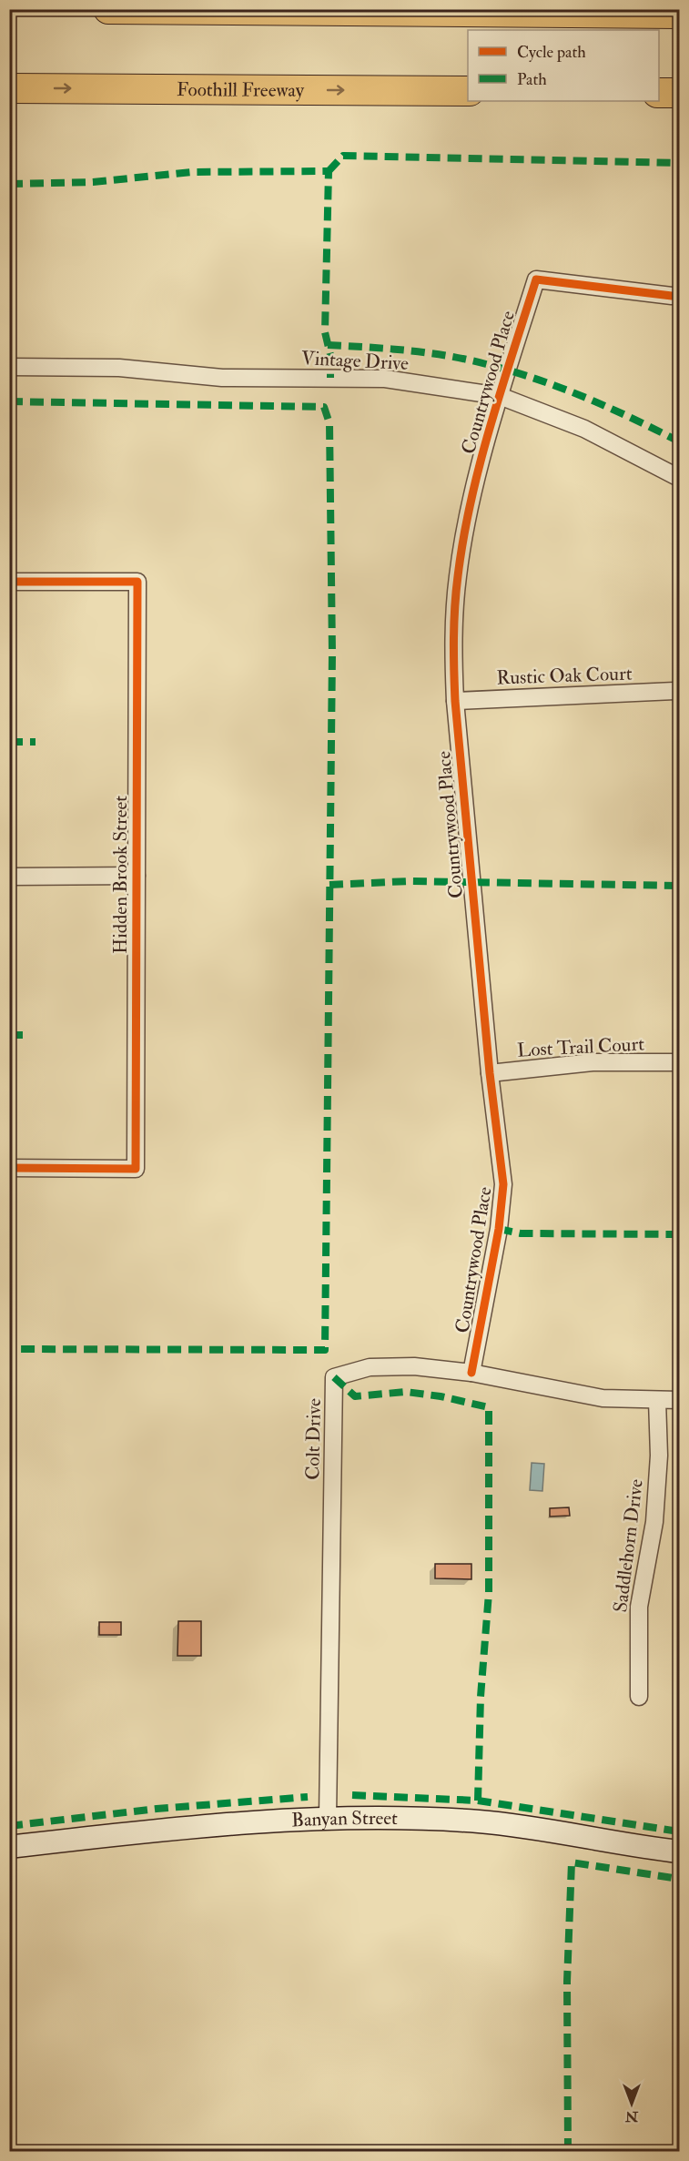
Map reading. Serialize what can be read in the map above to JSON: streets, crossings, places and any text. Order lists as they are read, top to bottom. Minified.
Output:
{"streets":{"highway":["Foothill Freeway"],"street":["Vintage Drive","Countrywood Place","Rustic Oak Court","Hidden Brook Street","Lost Trail Court","Colt Drive","Saddlehorn Drive","Banyan Street"]},"crossings":[["Vintage Drive","Countrywood Place"],["Countrywood Place","Rustic Oak Court"],["Countrywood Place","Lost Trail Court"],["Countrywood Place","Colt Drive"],["Colt Drive","Saddlehorn Drive"],["Colt Drive","Banyan Street"]],"legend":["Cycle path","Path"],"north":"bottom"}
